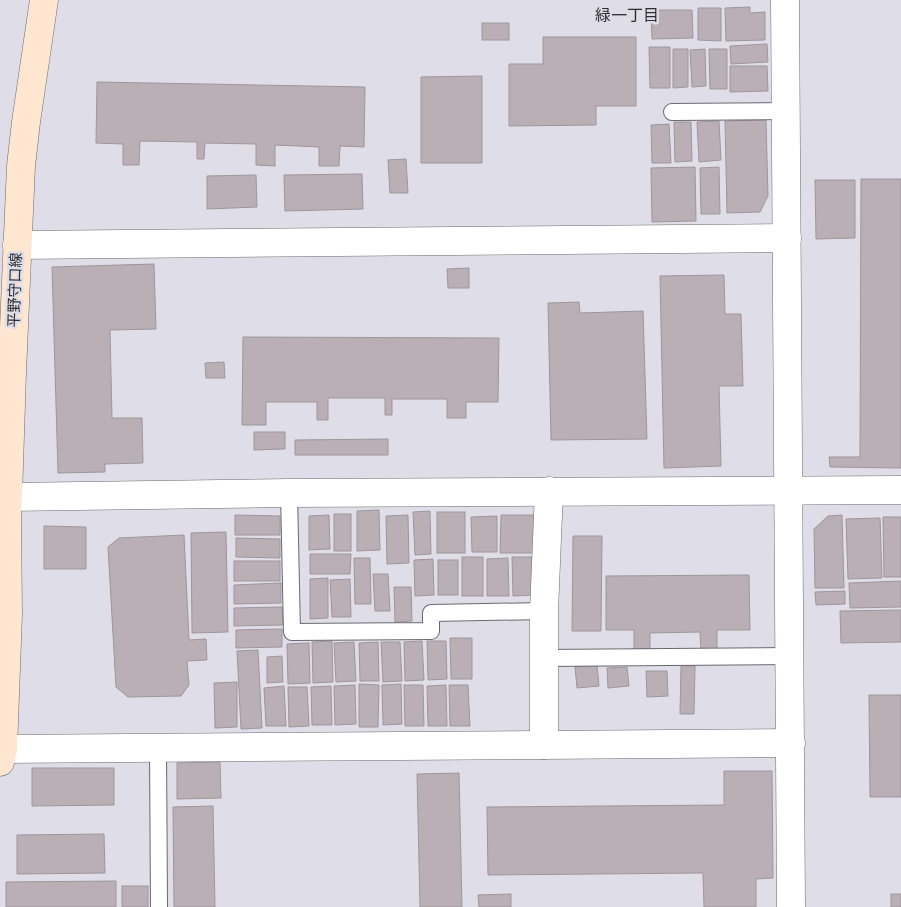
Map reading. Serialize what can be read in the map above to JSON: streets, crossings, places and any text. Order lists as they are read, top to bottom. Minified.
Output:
{"streets":{"main road":["平野守口線"]},"districts":["緑一丁目"]}
